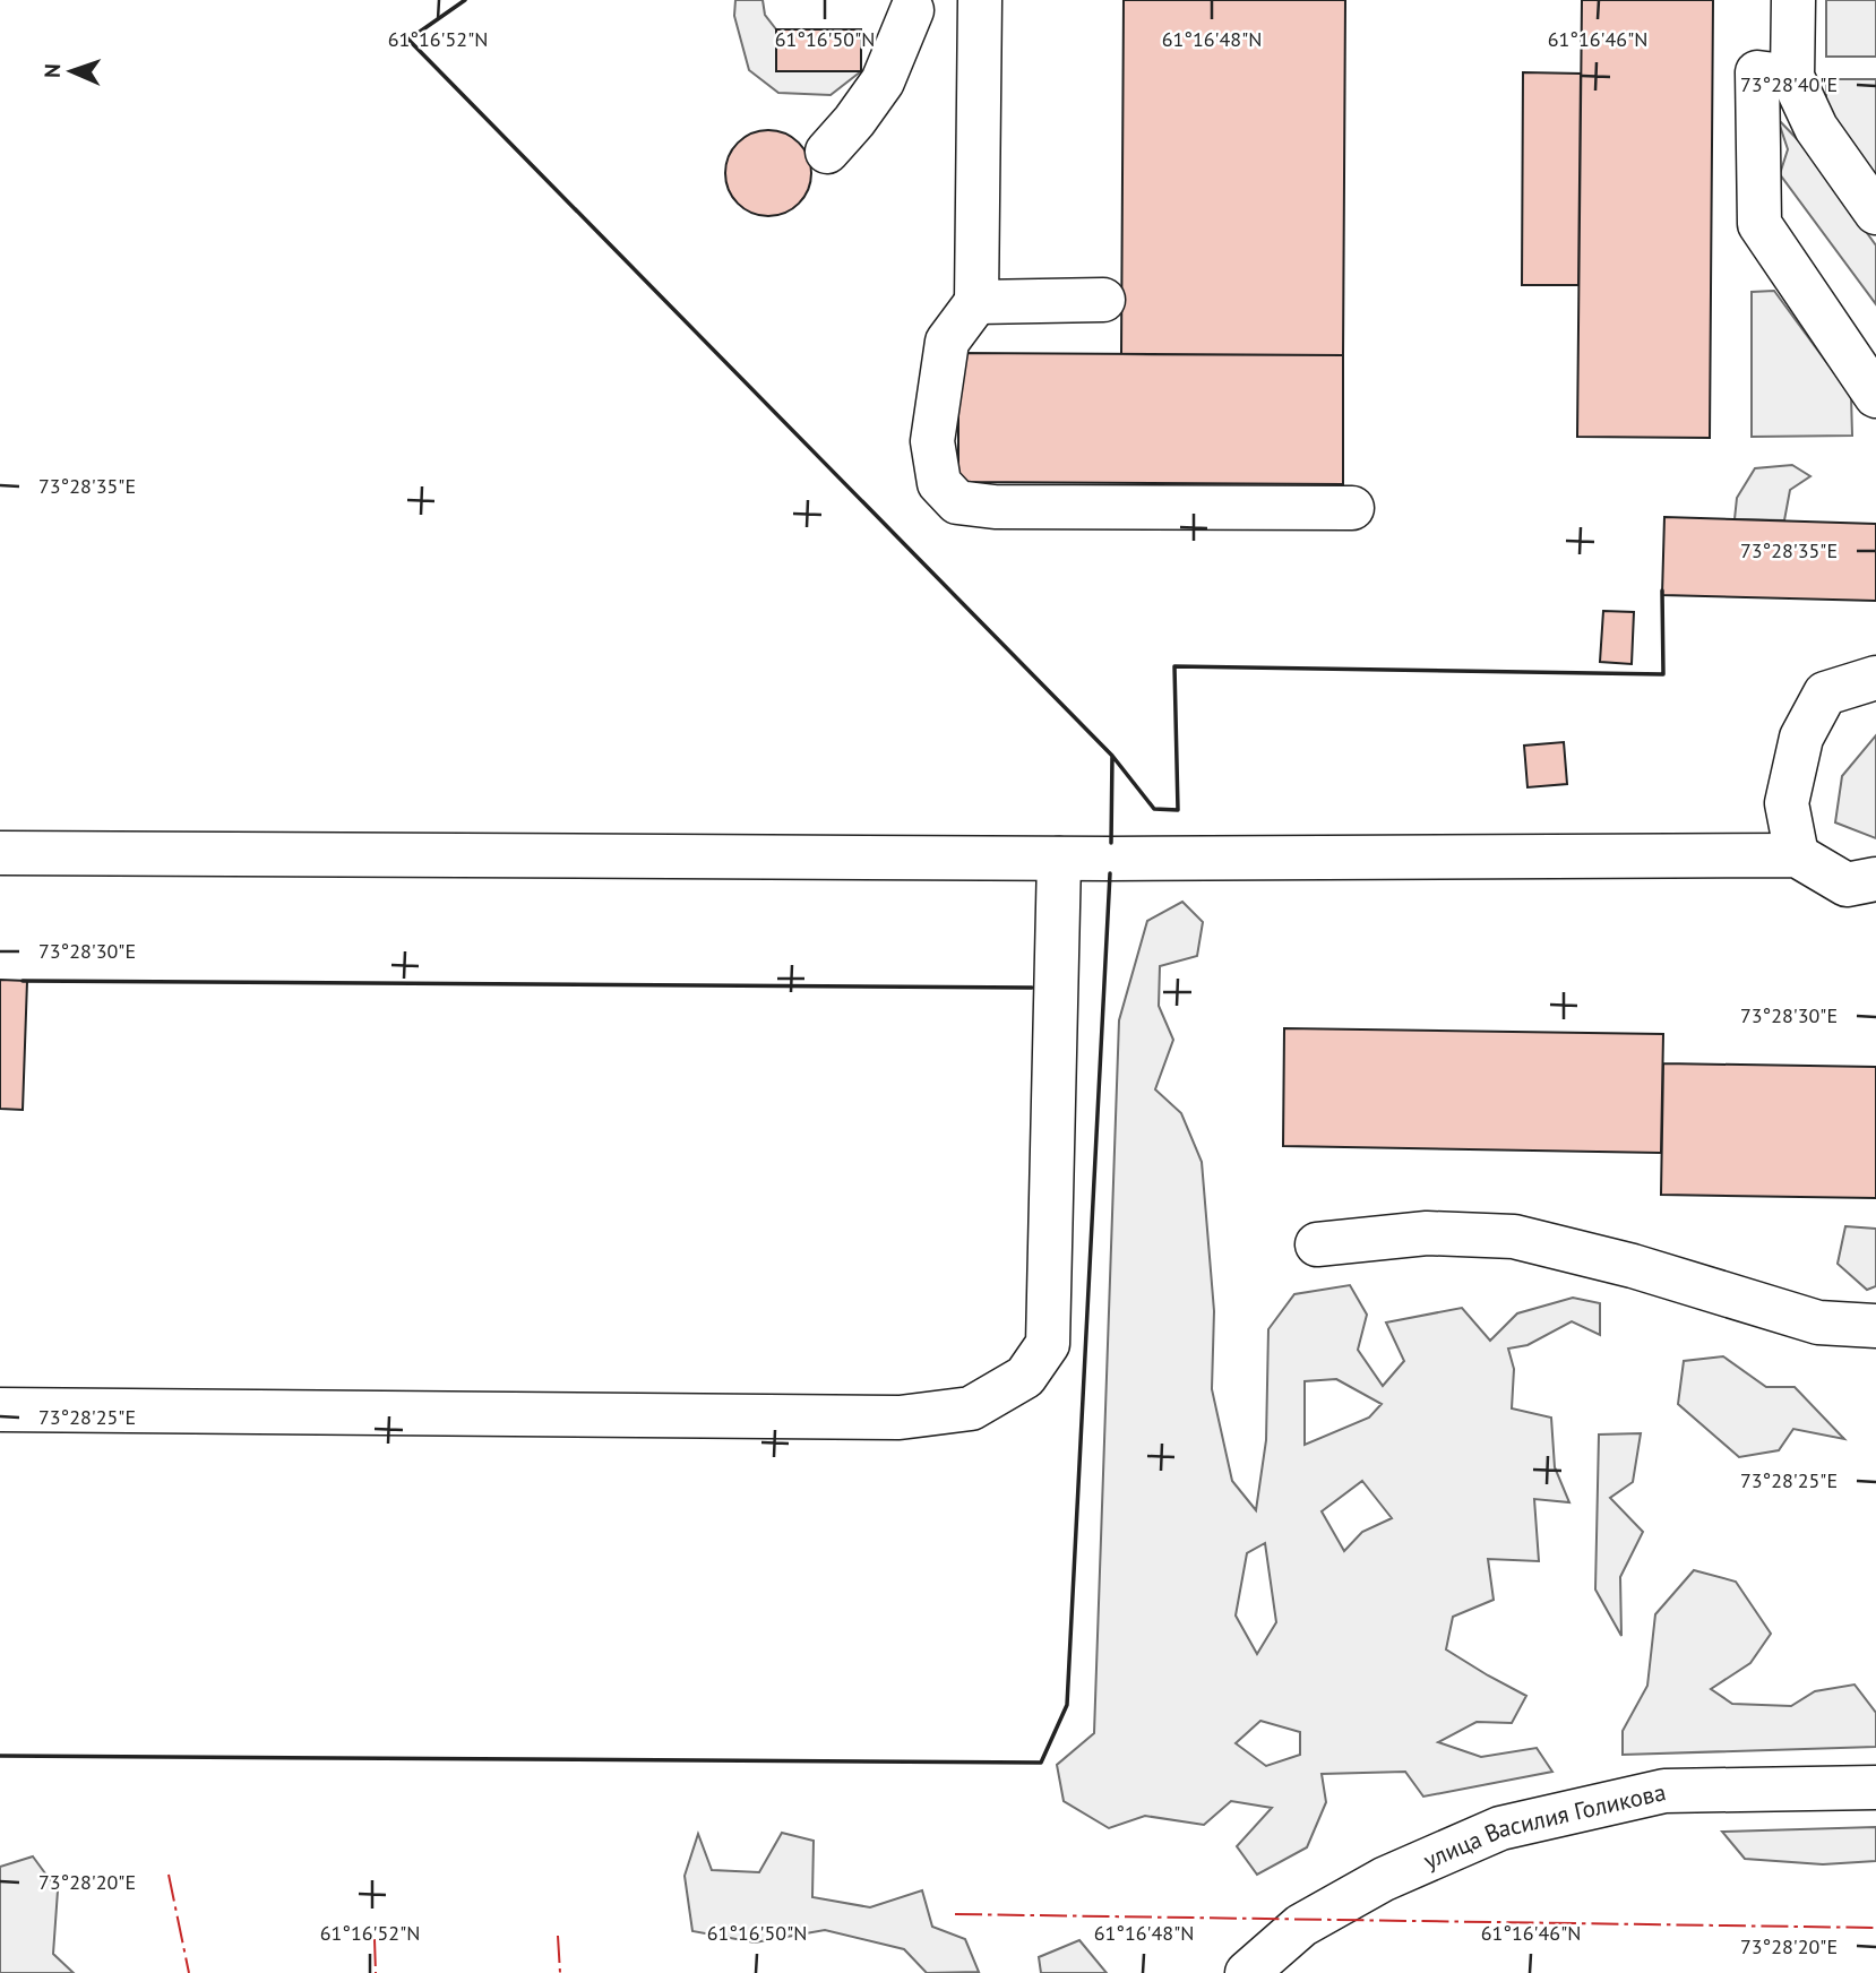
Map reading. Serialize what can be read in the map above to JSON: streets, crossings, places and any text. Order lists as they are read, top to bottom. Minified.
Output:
{"streets":{"street":["улица Василия Голикова"]},"north":"left","coordinates":["61°16'52\"N","61°16'50\"N","61°16'48\"N","61°16'46\"N","73°28'40\"E","73°28'35\"E","73°28'30\"E","73°28'25\"E","73°28'20\"E"]}
